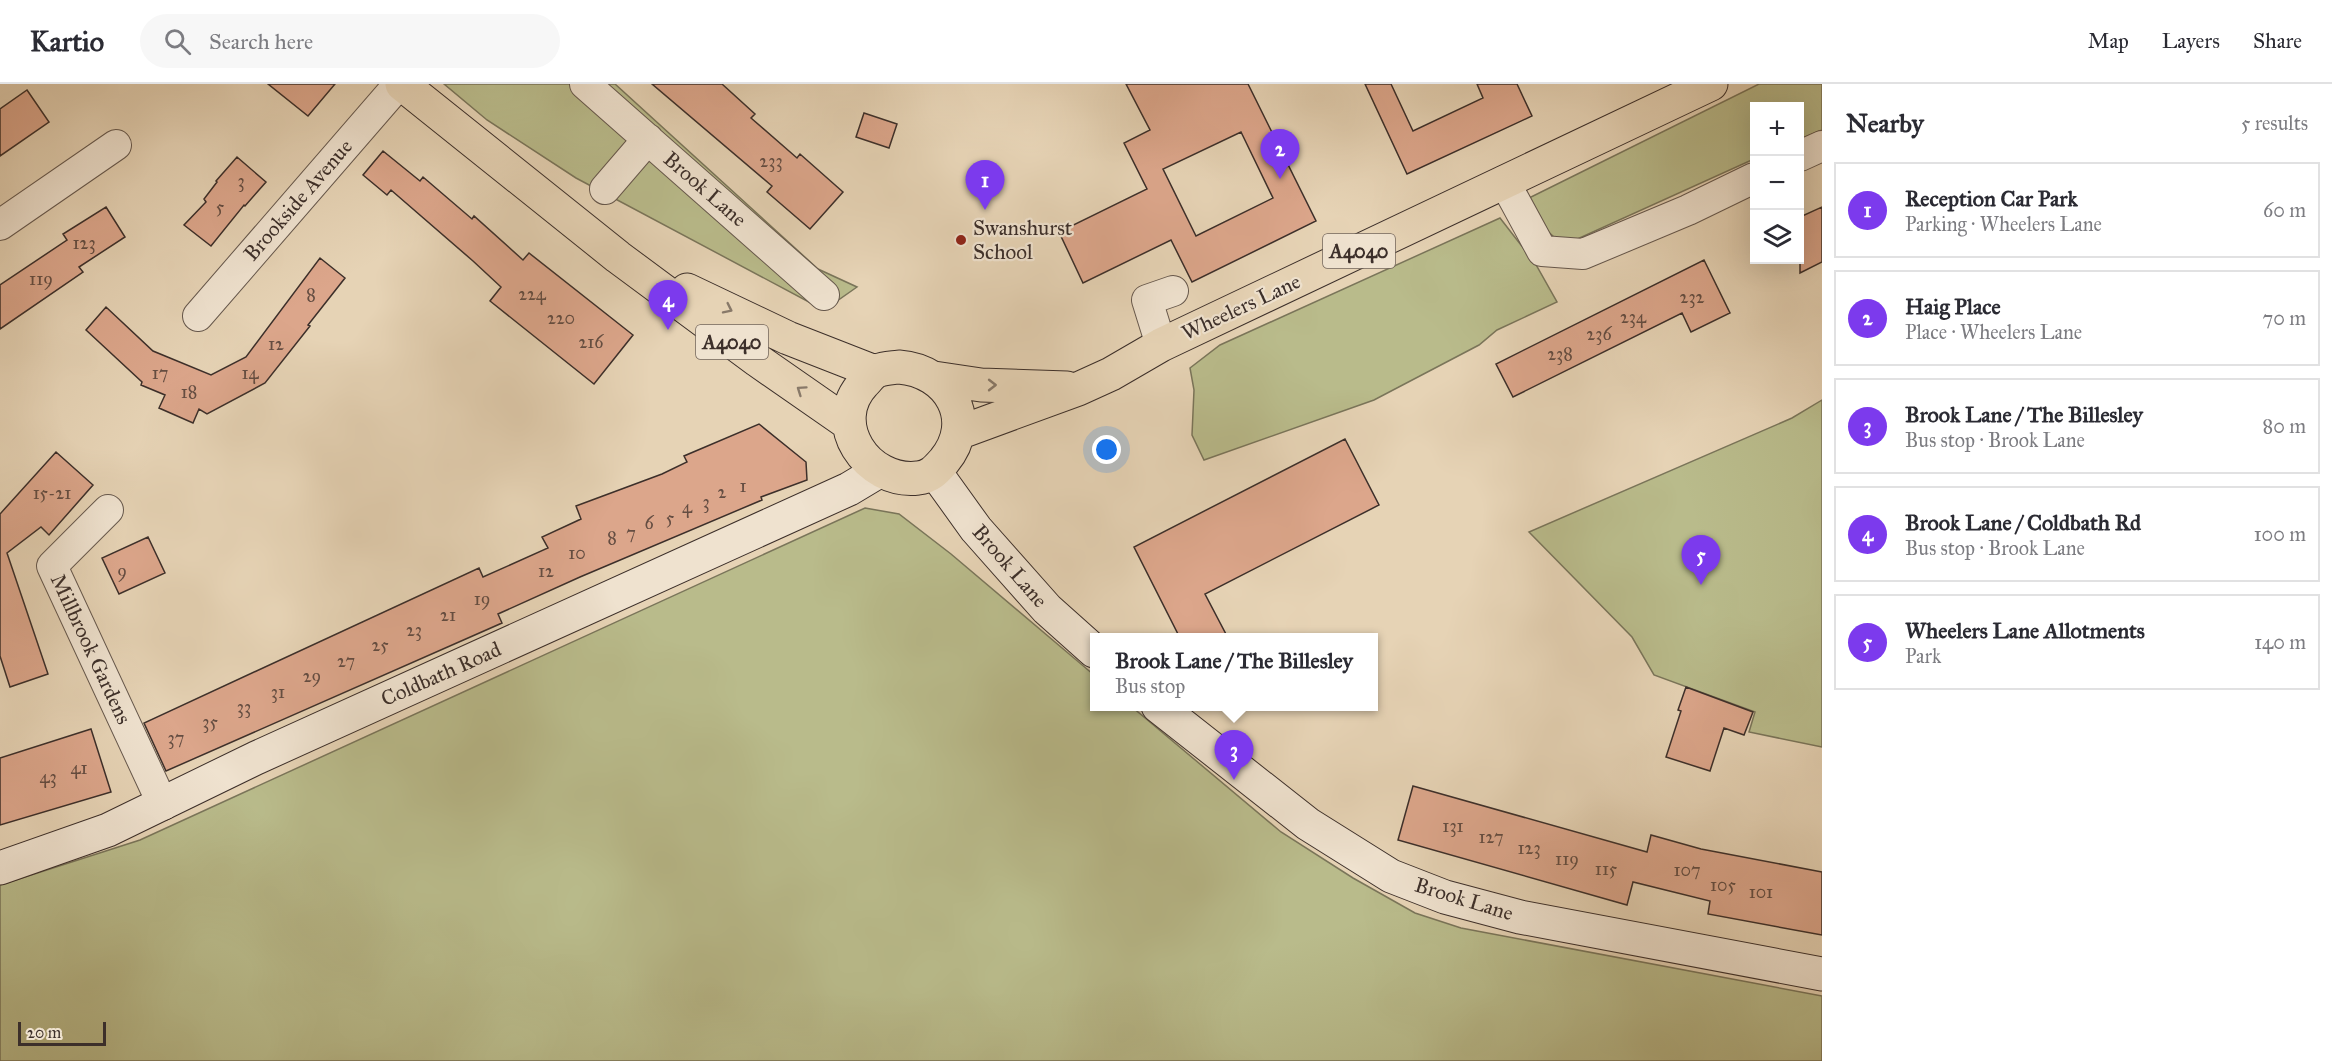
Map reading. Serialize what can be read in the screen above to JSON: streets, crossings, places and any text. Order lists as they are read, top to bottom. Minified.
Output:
{"streets":{"main road":["Brook Lane","A4040","Wheelers Lane","Coldbath Road"],"street":["Brookside Avenue","Millbrook Gardens"]},"crossings":[["Brook Lane","A4040"],["Brook Lane","Wheelers Lane"],["Brook Lane","Coldbath Road"],["Brookside Avenue","A4040"],["A4040","Wheelers Lane"],["A4040","Coldbath Road"],["Wheelers Lane","Coldbath Road"],["Millbrook Gardens","Coldbath Road"]],"places":["Swanshurst School"],"house_numbers":["233","3","5","123","119","224","8","232","234","220","236","216","12","238","17","14","18","1","2","15-21","3","4","5","6","7","8","10","9","12","19","21","23","25","27","29","31","33","35","37","41","43","131","127","123","119","115","107","105","101"],"scale_bar":"20 m","page":{"header":"Kartio","search":"Search here","nav":["Map","Layers","Share"],"heading":["Nearby","5 results"],"map_buttons":["+","−"],"pins":["2","1","4","5","3"],"list":[{"mark":"1","name":"Reception Car Park","note":"Parking · Wheelers Lane","value":"60 m"},{"mark":"2","name":"Haig Place","note":"Place · Wheelers Lane","value":"70 m"},{"mark":"3","name":"Brook Lane / The Billesley","note":"Bus stop · Brook Lane","value":"80 m"},{"mark":"4","name":"Brook Lane / Coldbath Rd","note":"Bus stop · Brook Lane","value":"100 m"},{"mark":"5","name":"Wheelers Lane Allotments","note":"Park","value":"140 m"}],"popup":["Brook Lane / The Billesley","Bus stop"],"scale":"20 m"}}
